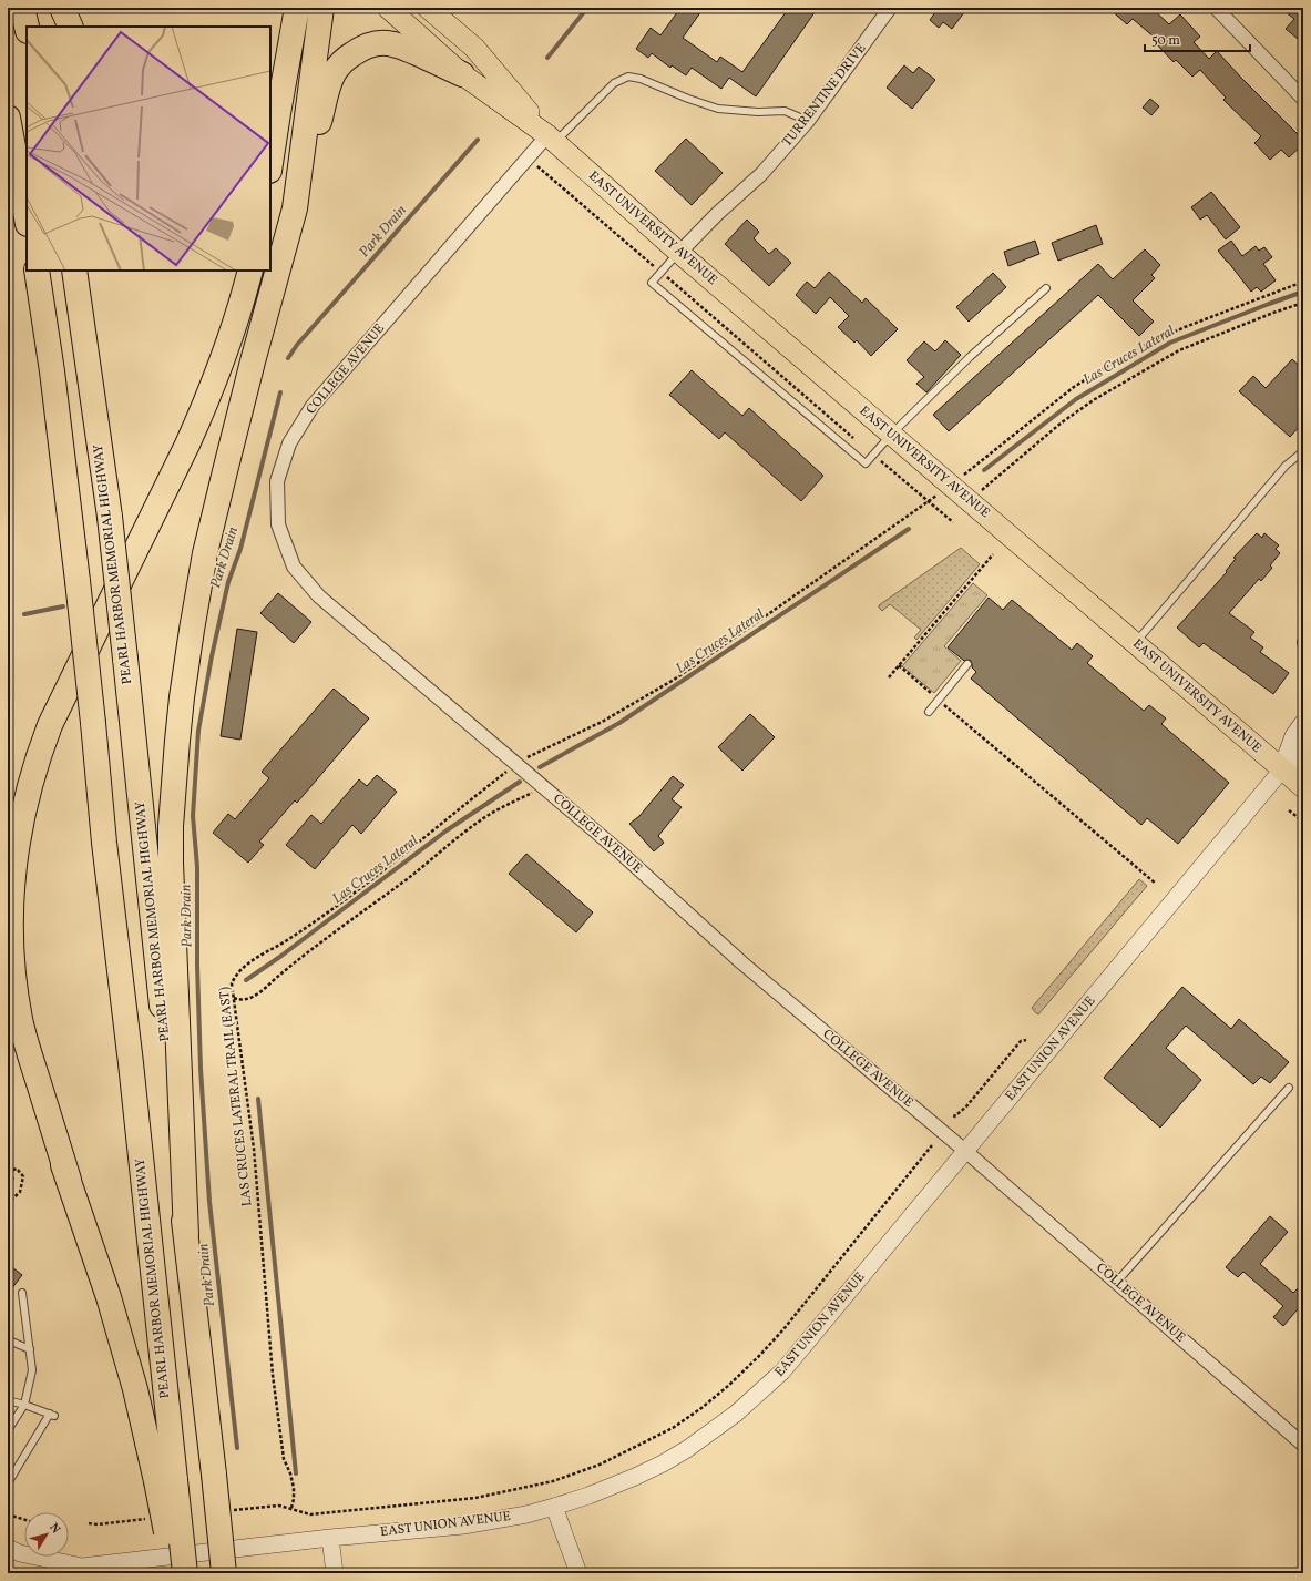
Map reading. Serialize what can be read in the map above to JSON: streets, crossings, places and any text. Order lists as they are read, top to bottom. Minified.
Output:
{"streets":{"highway":["PEARL HARBOR MEMORIAL HIGHWAY"],"main road":["EAST UNIVERSITY AVENUE"],"street":["TURRENTINE DRIVE","COLLEGE AVENUE","EAST UNION AVENUE"],"path":["LAS CRUCES LATERAL TRAIL (EAST)"]},"crossings":[["TURRENTINE DRIVE","EAST UNIVERSITY AVENUE"],["EAST UNIVERSITY AVENUE","COLLEGE AVENUE"],["EAST UNIVERSITY AVENUE","EAST UNION AVENUE"],["EAST UNIVERSITY AVENUE","LAS CRUCES LATERAL TRAIL (EAST)"],["COLLEGE AVENUE","EAST UNION AVENUE"],["COLLEGE AVENUE","LAS CRUCES LATERAL TRAIL (EAST)"]],"water":["Park Drain","Las Cruces Lateral"],"scale_bar":"50 m","north":"top right"}
